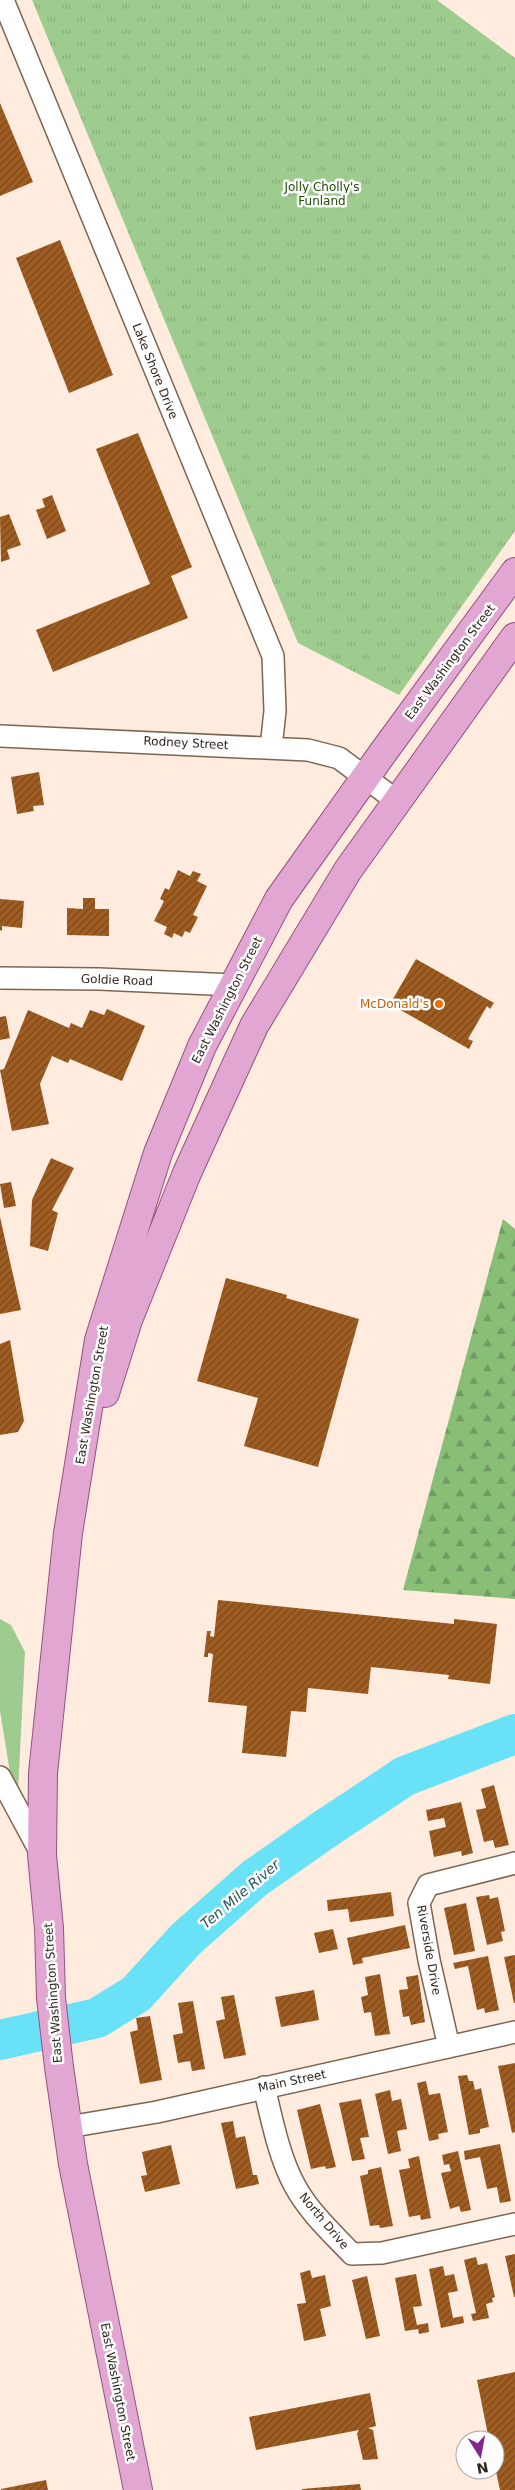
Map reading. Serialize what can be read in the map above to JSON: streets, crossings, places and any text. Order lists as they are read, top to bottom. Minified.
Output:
{"streets":{"main road":["East Washington Street"],"street":["Lake Shore Drive","Rodney Street","Goldie Road","Riverside Drive","Main Street","North Drive"]},"crossings":[["Lake Shore Drive","Rodney Street"],["East Washington Street","Rodney Street"],["East Washington Street","Goldie Road"],["East Washington Street","Main Street"],["Riverside Drive","Main Street"],["Main Street","North Drive"]],"water":["Ten Mile River"],"parks":["Jolly Cholly's Funland"],"places":["McDonald's"],"north":"bottom"}
